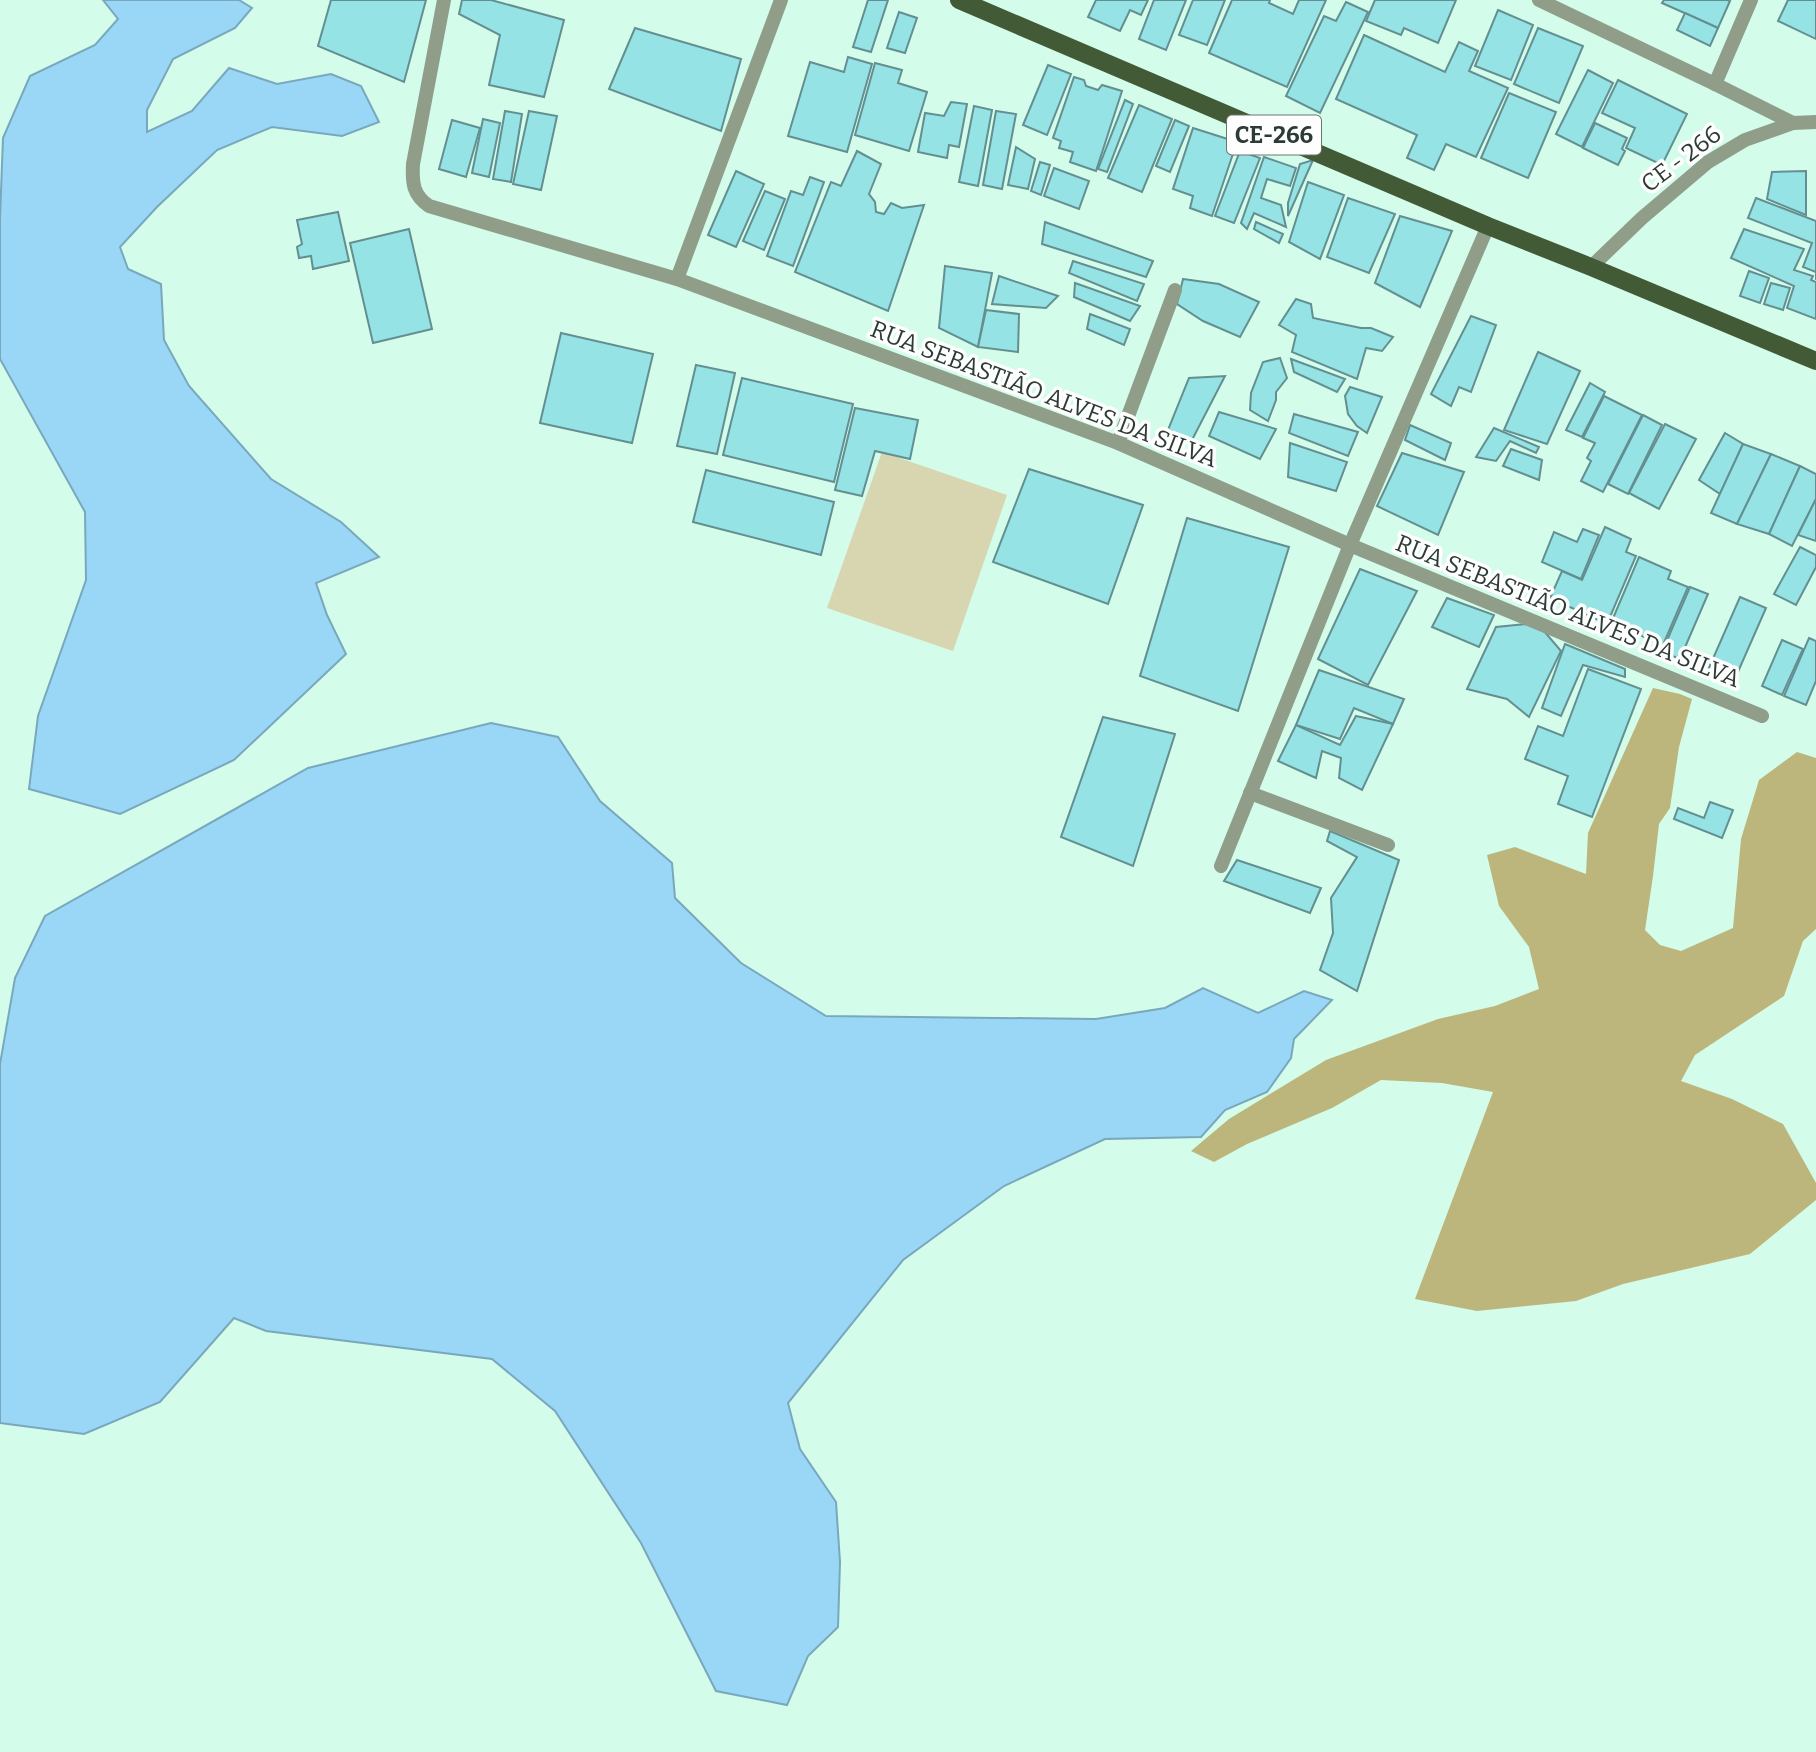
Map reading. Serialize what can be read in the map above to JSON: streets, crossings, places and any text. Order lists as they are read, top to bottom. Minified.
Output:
{"streets":{"main road":["CE-266"],"street":["CE - 266","RUA SEBASTIÃO ALVES DA SILVA"]},"crossings":[["CE-266","CE - 266"]]}
